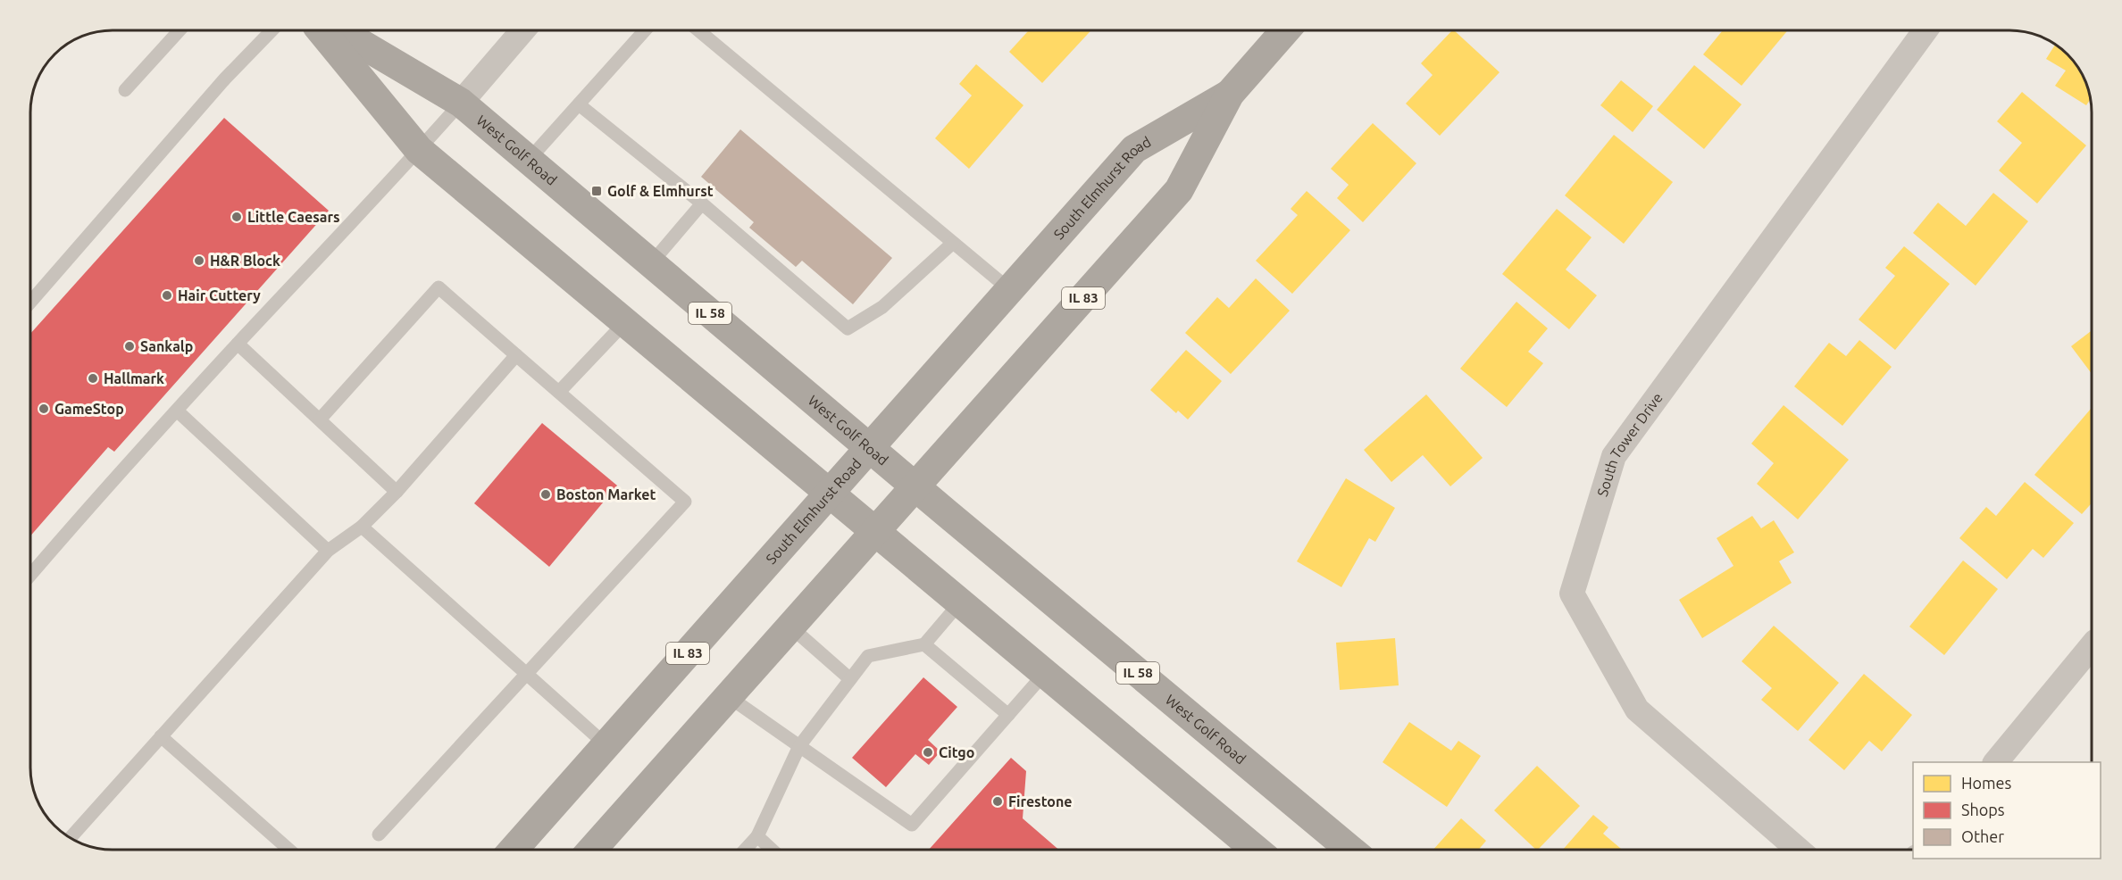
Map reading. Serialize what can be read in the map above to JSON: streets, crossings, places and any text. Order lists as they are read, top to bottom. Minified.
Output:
{"streets":{"main road":["West Golf Road","South Elmhurst Road","IL 83","IL 58"],"street":["South Tower Drive"]},"crossings":[["West Golf Road","South Elmhurst Road"]],"places":{"transit":["Golf & Elmhurst"],"other":["Little Caesars","H&R Block","Hair Cuttery","Sankalp","Hallmark","GameStop","Boston Market","Citgo","Firestone"]},"legend":["Homes","Shops","Other"]}
